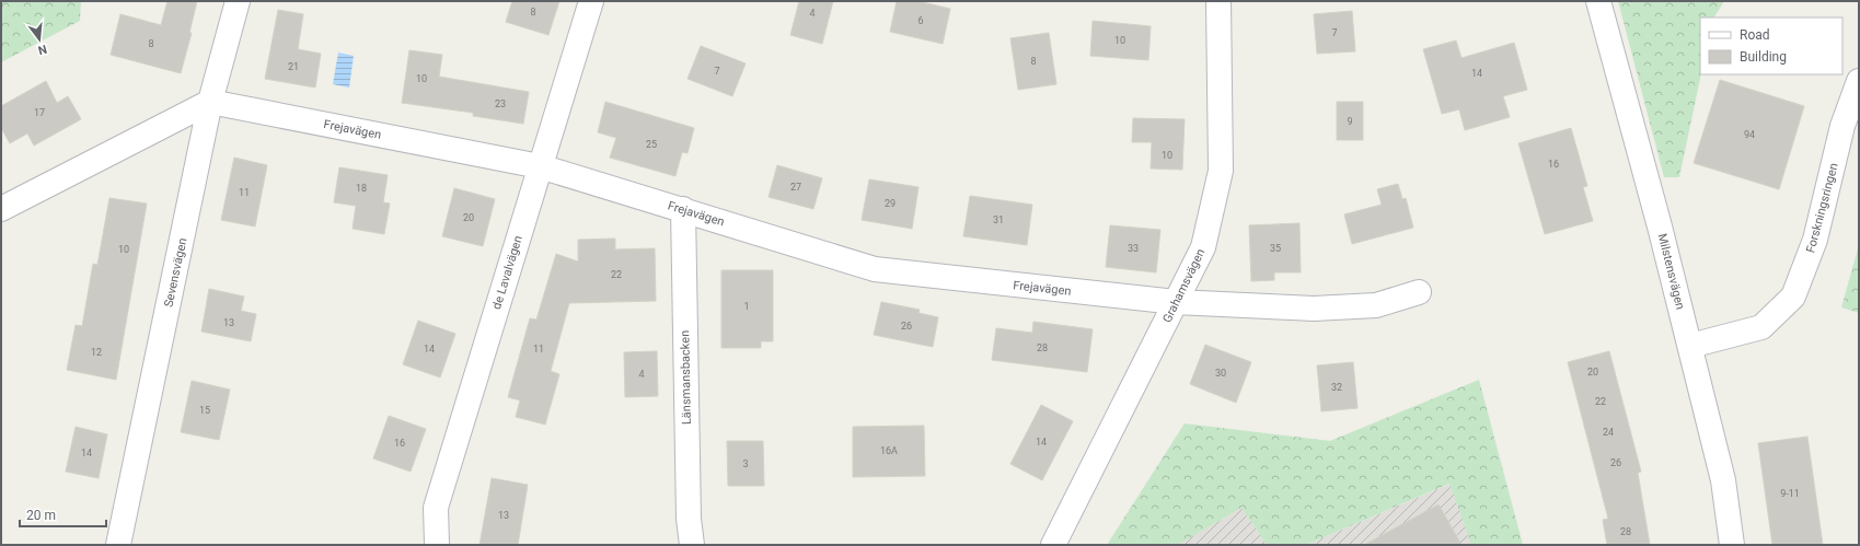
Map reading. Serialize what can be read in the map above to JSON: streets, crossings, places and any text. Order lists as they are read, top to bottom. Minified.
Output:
{"streets":{"street":["Frejavägen","Forskningsringen","Milstensvägen","Sevensvägen","de Lavalvägen","Grahamsvägen","Länsmansbacken"]},"crossings":[["Frejavägen","Sevensvägen"],["Frejavägen","de Lavalvägen"],["Frejavägen","Grahamsvägen"],["Frejavägen","Länsmansbacken"],["Forskningsringen","Milstensvägen"]],"house_numbers":["8","4","6","7","10","8","8","21","7","14","10","23","17","9","94","25","10","16","27","18","11","29","20","31","33","35","10","22","1","13","26","28","14","11","12","20","30","4","32","22","15","24","14","16","16A","14","26","3","9-11","13","28"],"legend":["Road","Building"],"scale_bar":"20 m","north":"bottom"}
